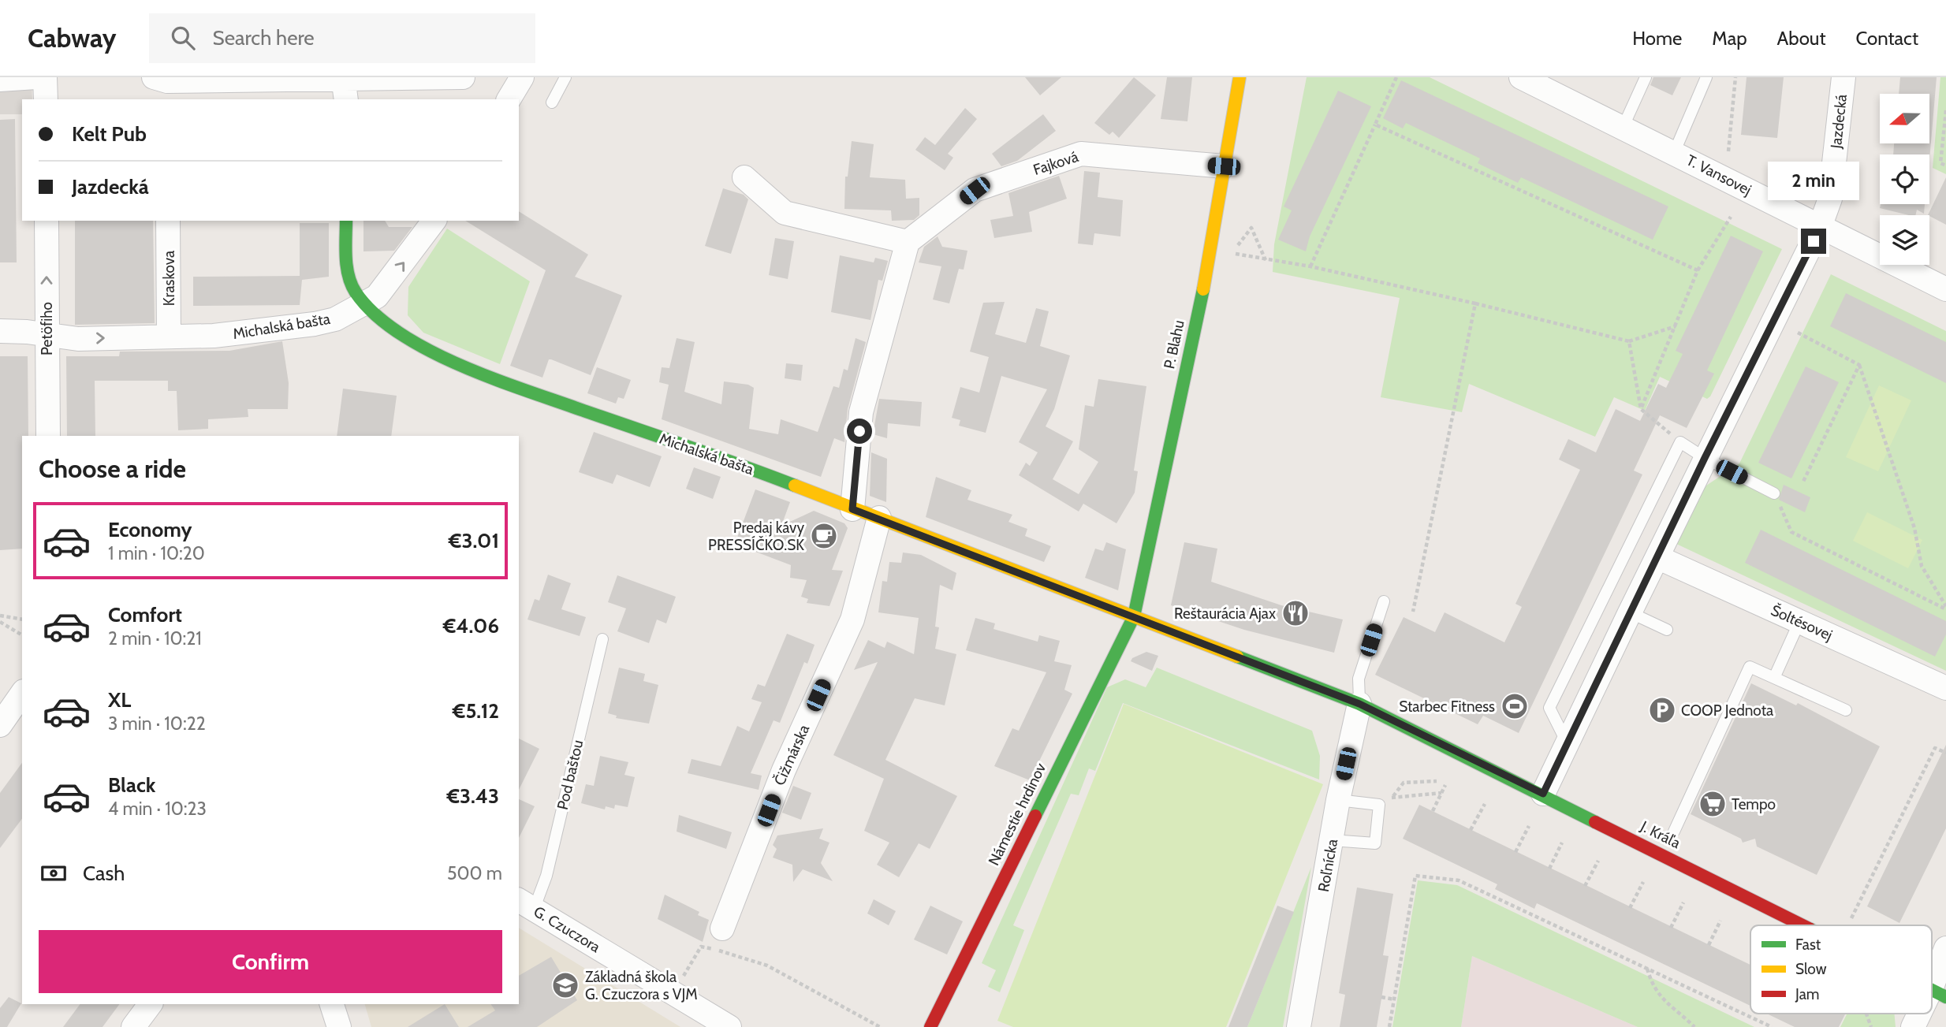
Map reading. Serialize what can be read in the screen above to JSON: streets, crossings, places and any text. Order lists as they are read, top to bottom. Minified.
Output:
{"streets":{"street":["Jazdecká","Fajková","T. Vansovej","Kraskova","Michalská bašta","Petöfiho","P. Blahu","Šoltésovej","Čižmárska","Námestie hrdinov","J. Kráľa","Roľnícka","G. Czuczora"],"lane":["Pod baštou"]},"crossings":[["Jazdecká","T. Vansovej"],["Jazdecká","Šoltésovej"],["Jazdecká","J. Kráľa"],["Fajková","P. Blahu"],["Kraskova","Michalská bašta"],["Michalská bašta","Petöfiho"],["Michalská bašta","P. Blahu"],["Michalská bašta","Čižmárska"],["Michalská bašta","Námestie hrdinov"],["Michalská bašta","J. Kráľa"],["Michalská bašta","Roľnícka"],["P. Blahu","Námestie hrdinov"],["Pod baštou","G. Czuczora"],["J. Kráľa","Roľnícka"]],"one_way":["Petöfiho"],"places":{"cafe":["Predaj kávy PRESSÍČKO.SK"],"restaurant":["Reštaurácia Ajax"],"sports":["Starbec Fitness"],"parking":["COOP Jednota"],"supermarket":["Tempo"],"school or university":["Základná škola G. Czuczora s VJM"]},"legend":["Fast","Slow","Jam"],"north":"left","page":{"header":"Cabway","search":"Search here","nav":["Home","Map","About","Contact"],"banner":["Kelt Pub","Jazdecká"],"bubble":"2 min","heading":"Choose a ride","list":[{"name":"Economy","note":"1 min · 10:20","value":"€3.01"},{"name":"Comfort","note":"2 min · 10:21","value":"€4.06"},{"name":"XL","note":"3 min · 10:22","value":"€5.12"},{"name":"Black","note":"4 min · 10:23","value":"€3.43"}],"pay":["Cash","500 m"],"buttons":"Confirm"}}
